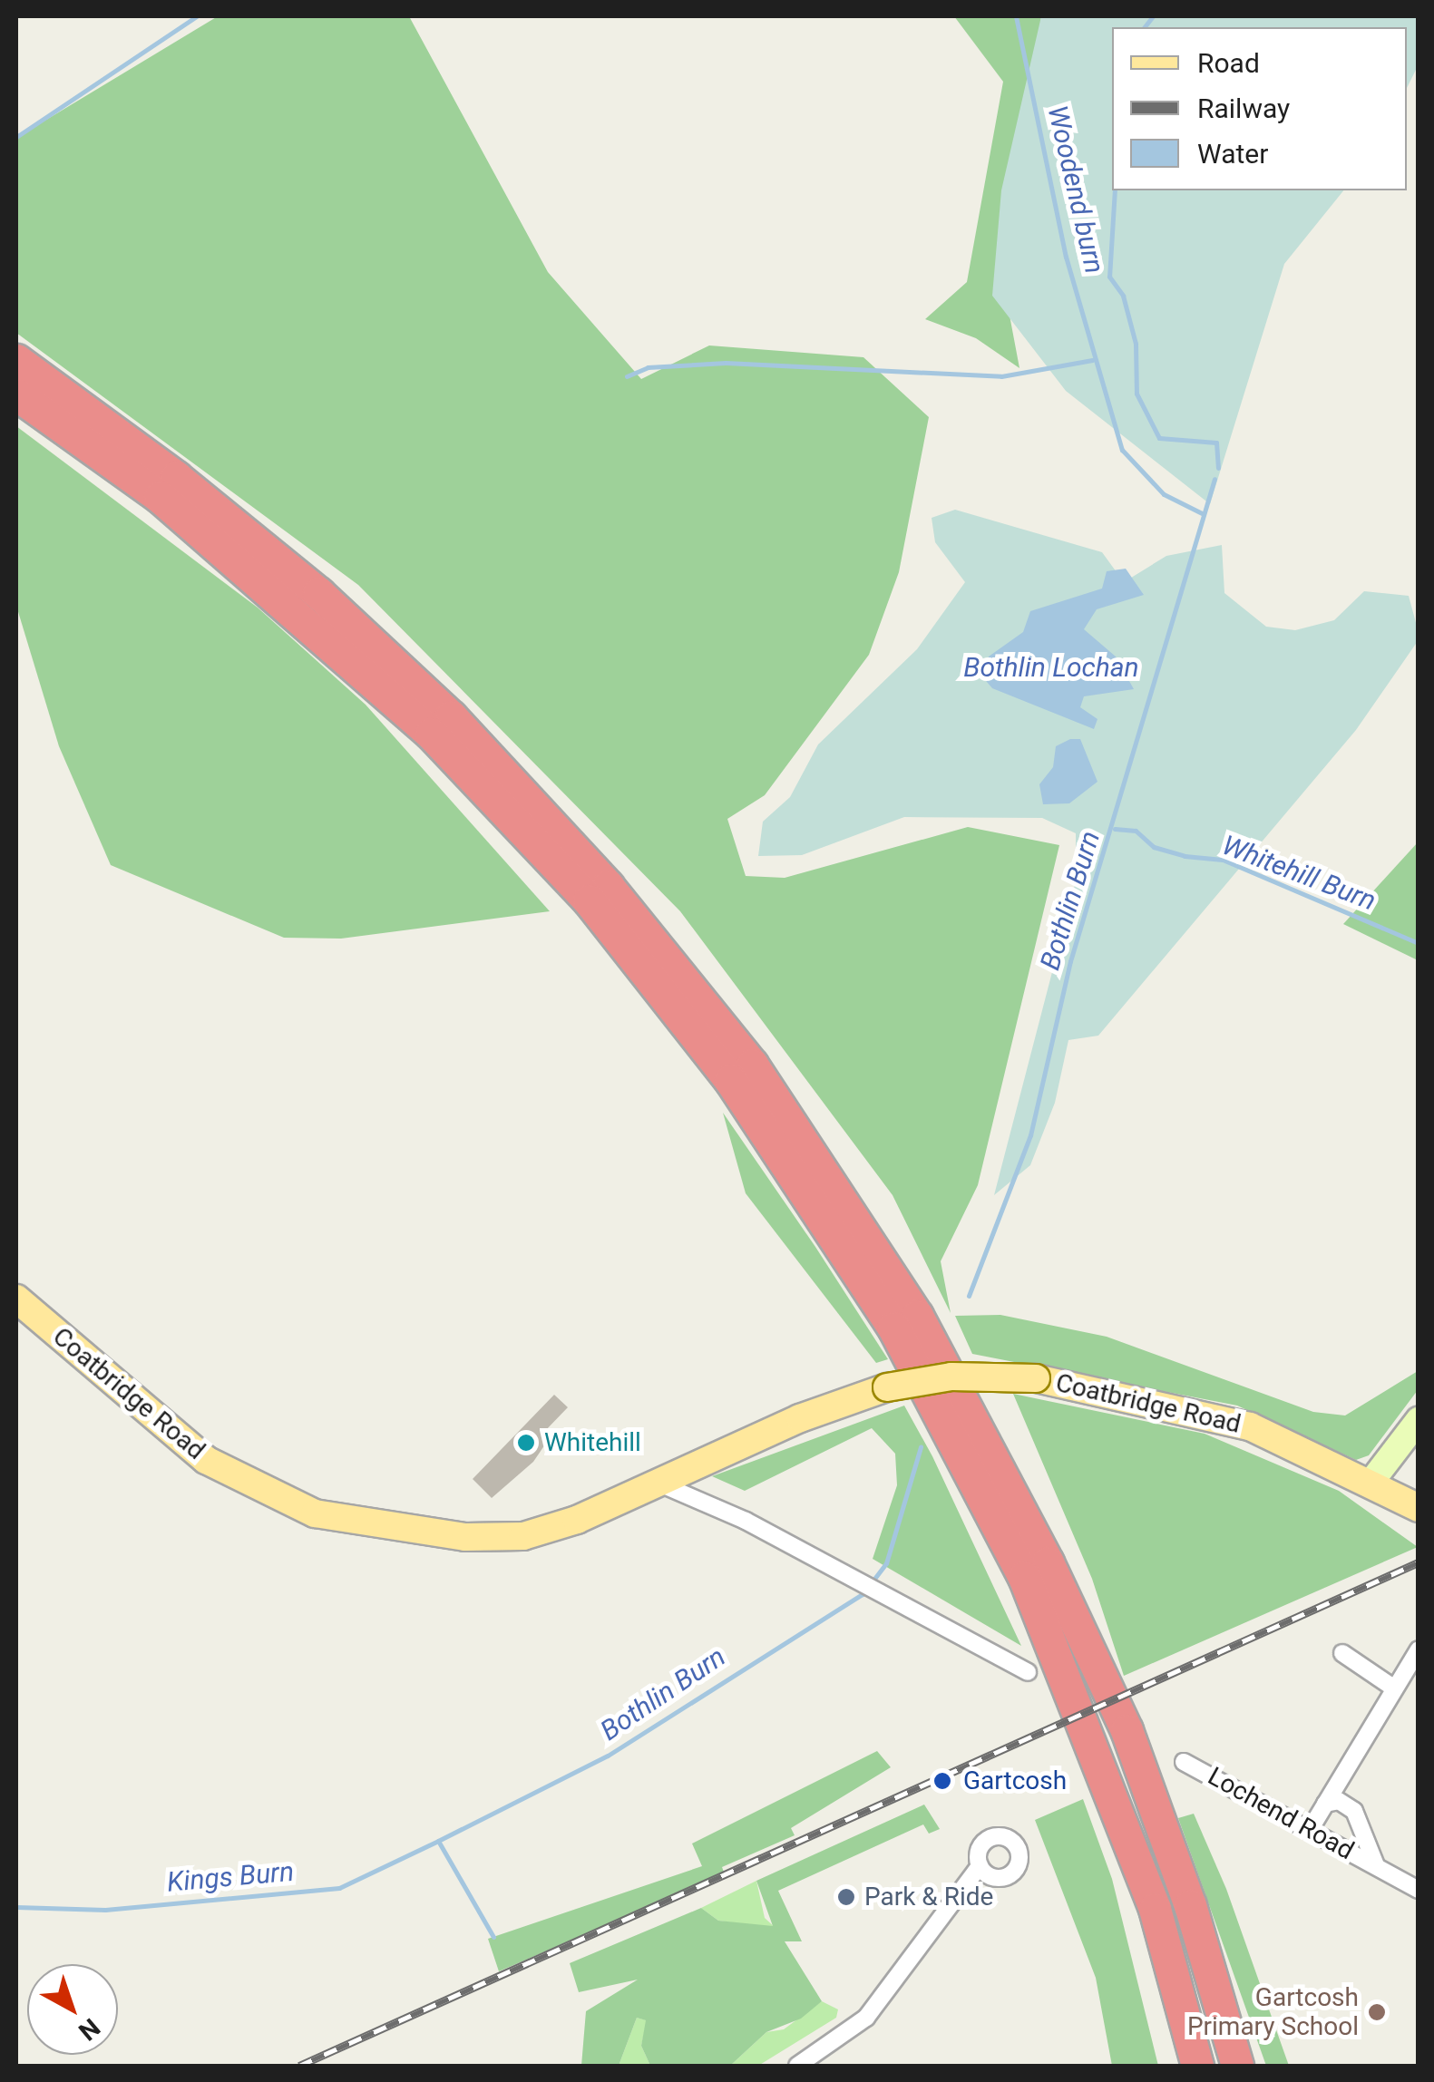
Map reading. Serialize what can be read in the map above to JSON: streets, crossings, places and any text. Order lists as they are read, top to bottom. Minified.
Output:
{"streets":{"main road":["Coatbridge Road"],"street":["Lochend Road"]},"water":["Woodend burn","Bothlin Lochan","Whitehill Burn","Bothlin Burn","Kings Burn"],"places":["Whitehill","Gartcosh","Park & Ride","Gartcosh Primary School"],"legend":["Road","Railway","Water"],"north":"bottom right"}
